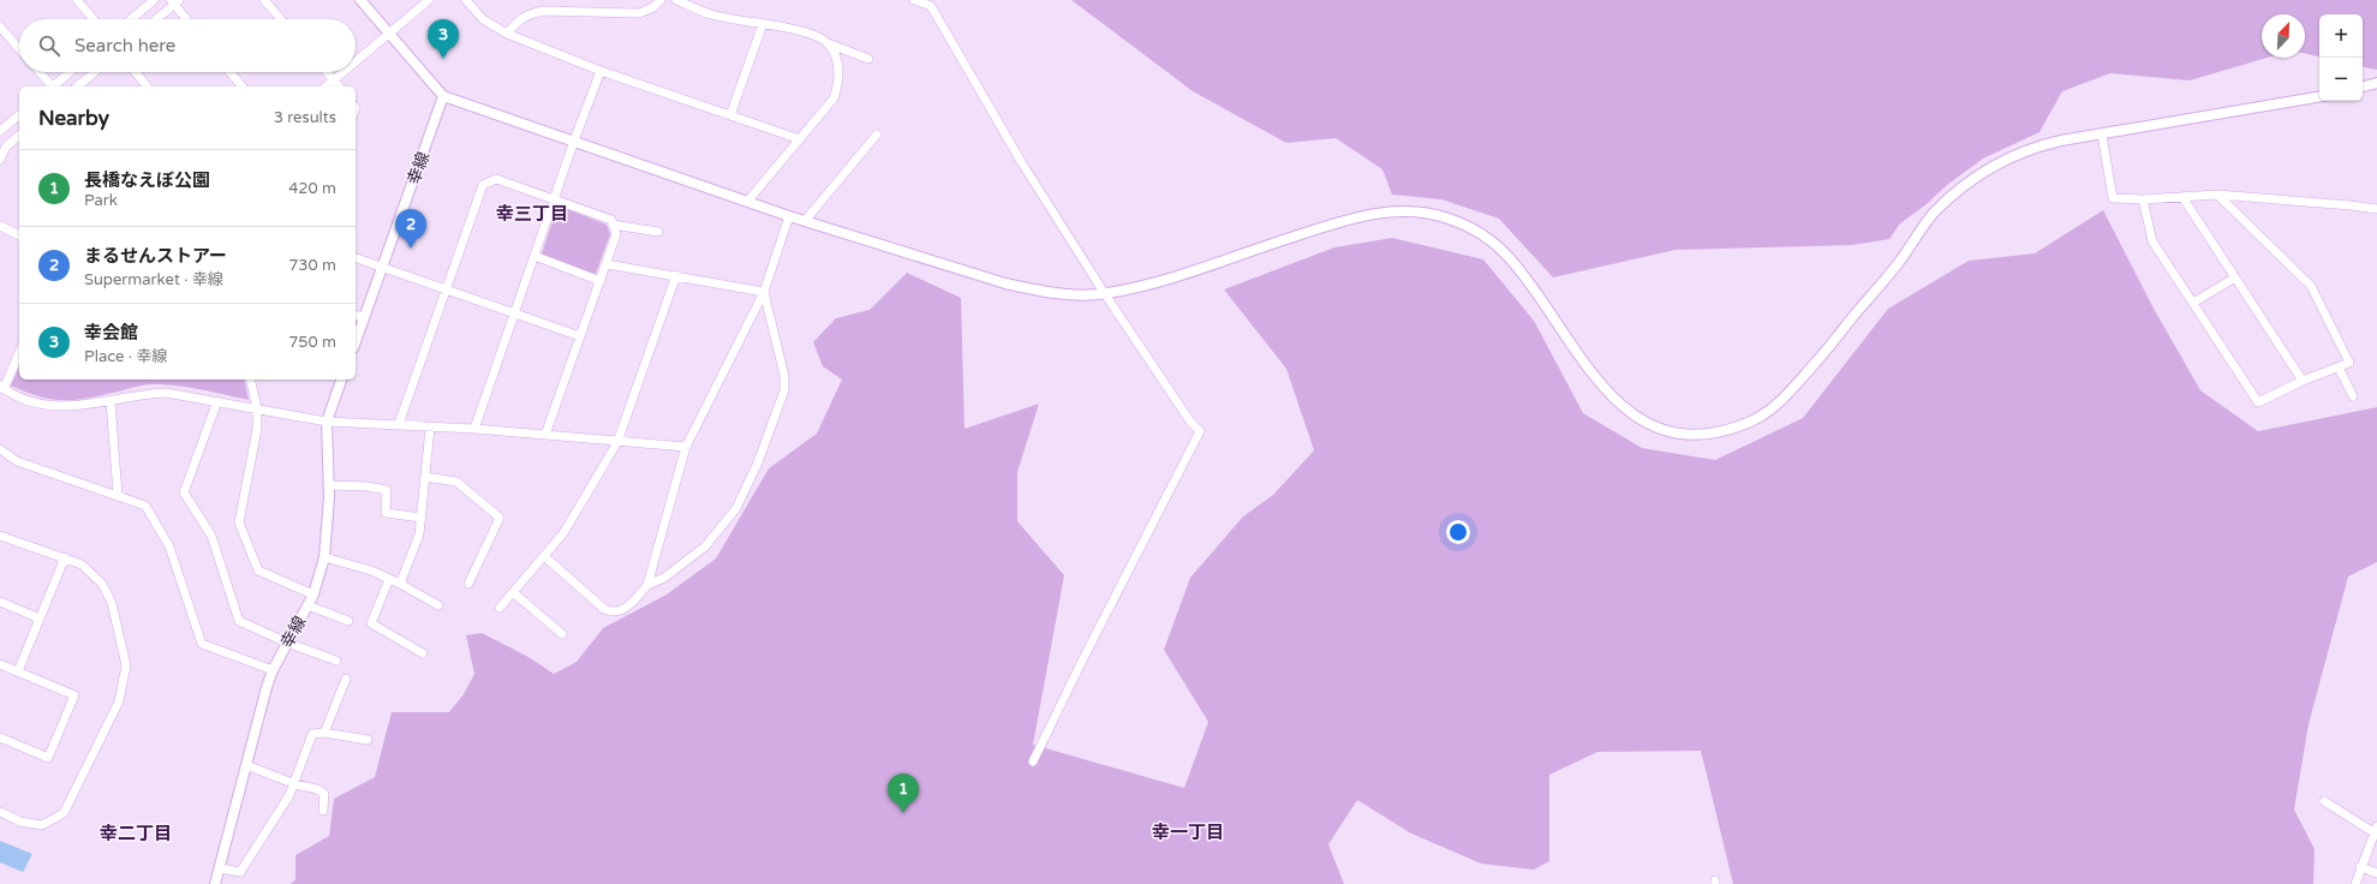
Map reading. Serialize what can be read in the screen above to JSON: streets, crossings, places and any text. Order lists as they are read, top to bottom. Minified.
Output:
{"streets":{"street":["幸線"]},"districts":["幸三丁目","幸一丁目","幸二丁目"],"north":"top right","page":{"map_buttons":["+","−"],"pins":["3","2","1"],"search":"Search here","heading":["Nearby","3 results"],"list":[{"mark":"1","name":"長橋なえぼ公園","note":"Park","value":"420 m"},{"mark":"2","name":"まるせんストアー","note":"Supermarket · 幸線","value":"730 m"},{"mark":"3","name":"幸会館","note":"Place · 幸線","value":"750 m"}]}}
